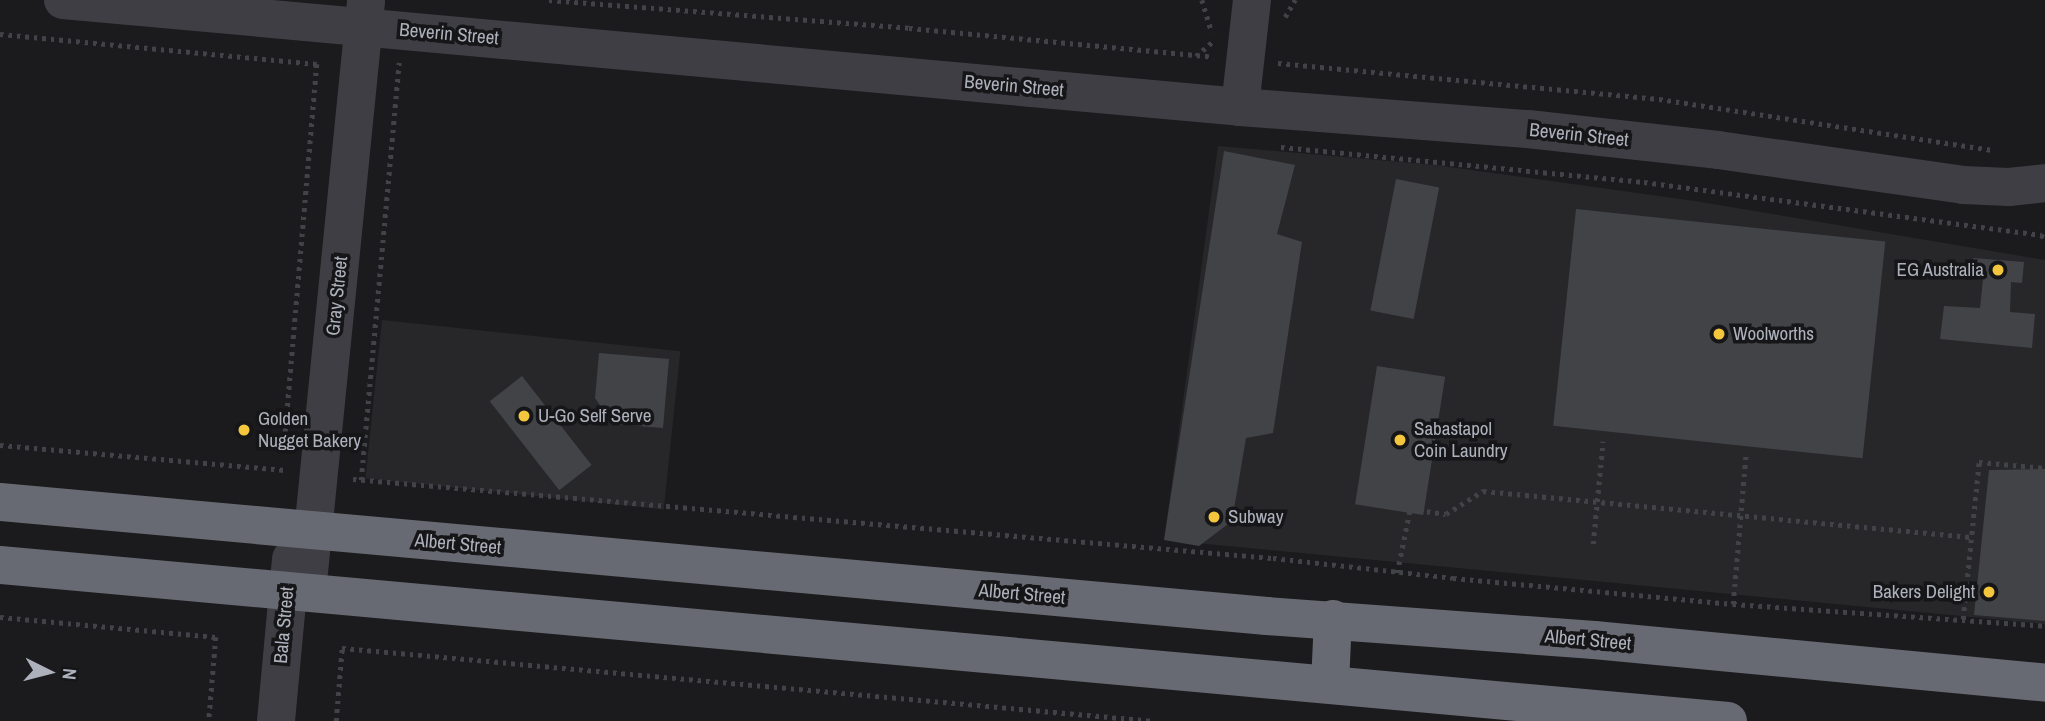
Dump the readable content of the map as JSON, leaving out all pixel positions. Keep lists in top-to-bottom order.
{
  "streets": {
    "highway": ["Albert Street"],
    "street": ["Beverin Street", "Gray Street", "Bala Street"]
  },
  "crossings": [
    ["Beverin Street", "Gray Street"],
    ["Gray Street", "Albert Street"],
    ["Gray Street", "Bala Street"]
  ],
  "places": [
    "EG Australia",
    "Woolworths",
    "U-Go Self Serve",
    "Golden Nugget Bakery",
    "Sabastapol Coin Laundry",
    "Subway",
    "Bakers Delight"
  ],
  "north": "right"
}
